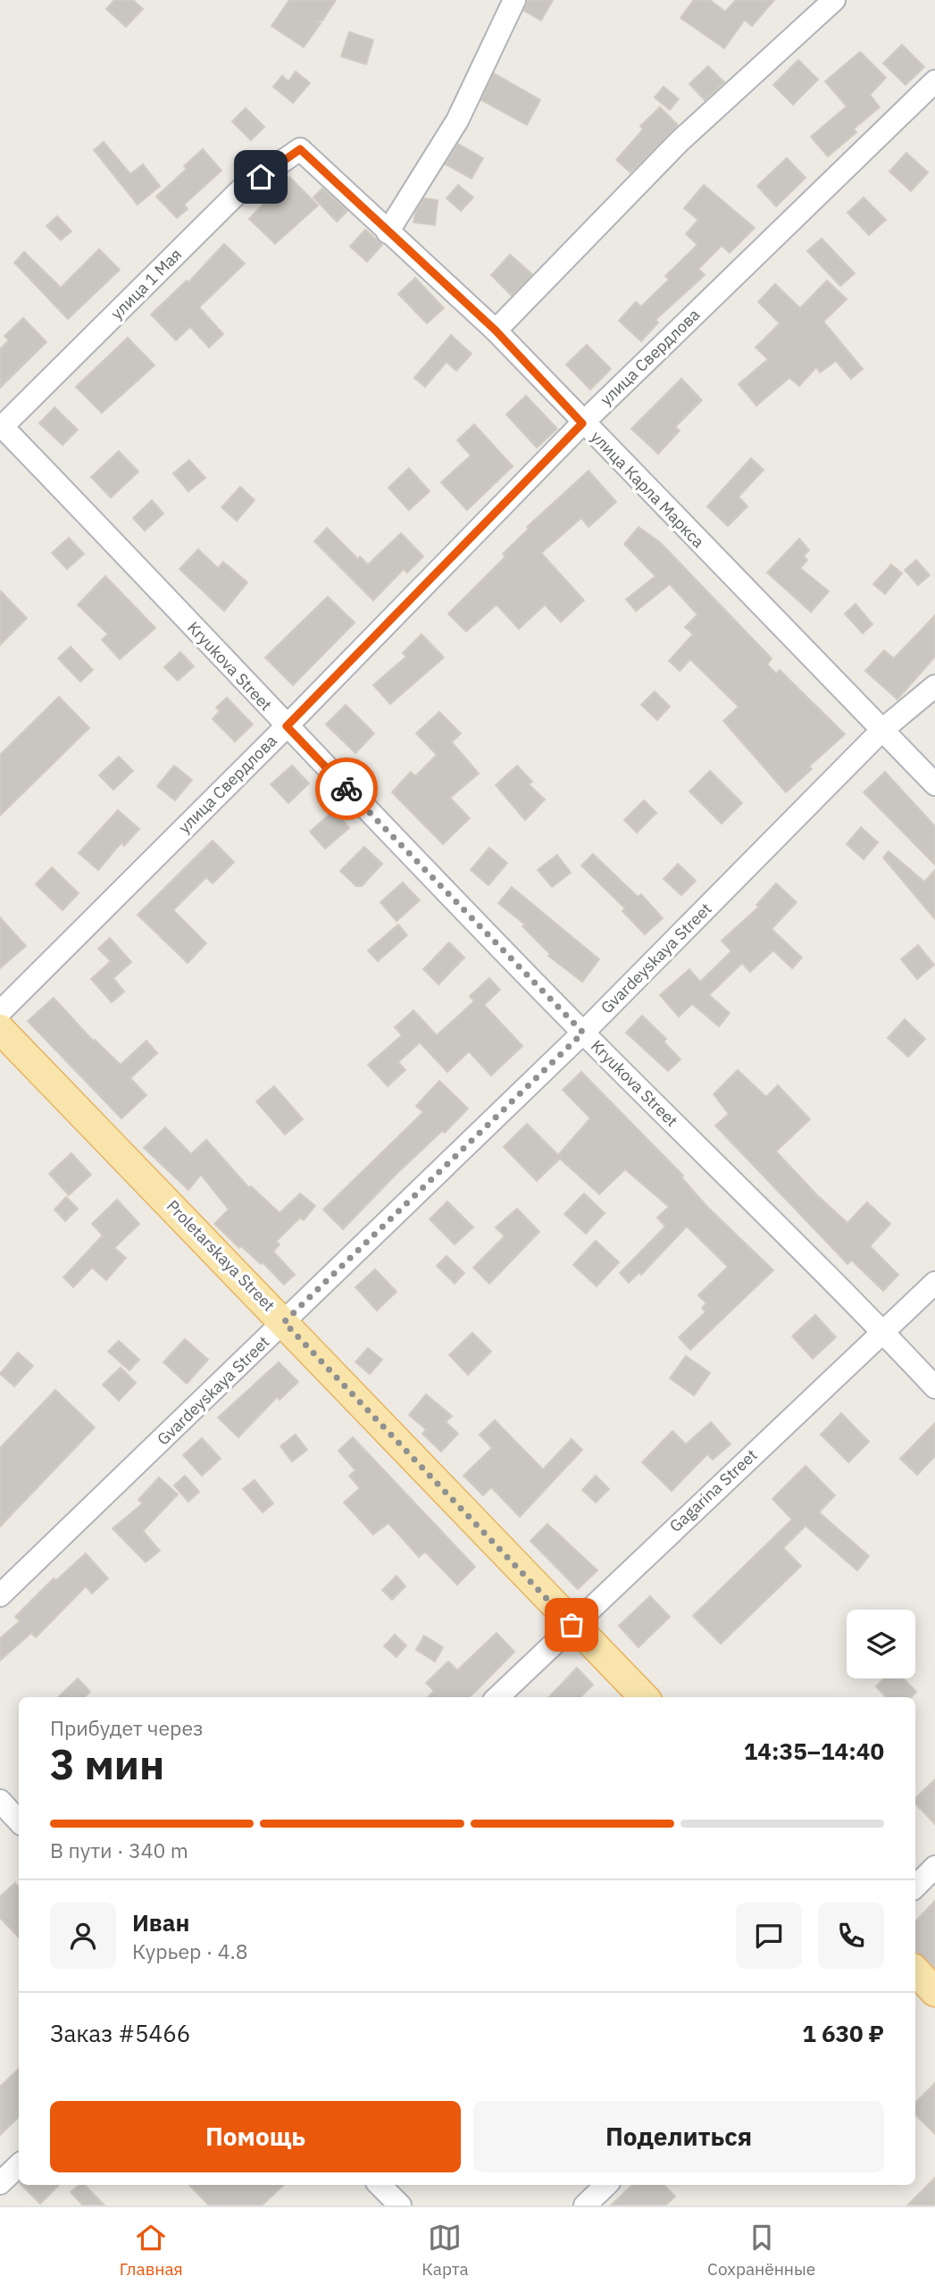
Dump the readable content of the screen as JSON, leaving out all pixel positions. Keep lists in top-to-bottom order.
{
  "streets": {
    "main road": ["Proletarskaya Street"],
    "street": [
      "улица 1 Мая",
      "улица Свердлова",
      "улица Карла Маркса",
      "Kryukova Street",
      "Gvardeyskaya Street",
      "Gagarina Street"
    ]
  },
  "crossings": [
    ["улица 1 Мая", "улица Карла Маркса"],
    ["улица 1 Мая", "Kryukova Street"],
    ["улица Свердлова", "улица Карла Маркса"],
    ["улица Свердлова", "Kryukova Street"],
    ["улица Карла Маркса", "Gvardeyskaya Street"],
    ["Kryukova Street", "Gvardeyskaya Street"],
    ["Kryukova Street", "Gagarina Street"],
    ["Gvardeyskaya Street", "Proletarskaya Street"],
    ["Proletarskaya Street", "Gagarina Street"]
  ],
  "page": {
    "heading": ["3 мин", "Прибудет через", "14:35–14:40"],
    "panel": [
      "Иван",
      "Курьер · 4.8",
      "Заказ #5466",
      "1 630 ₽"
    ],
    "bar": "В пути · 340 m",
    "buttons": ["Помощь", "Поделиться"],
    "tabs": ["Главная", "Карта", "Сохранённые"]
  }
}
